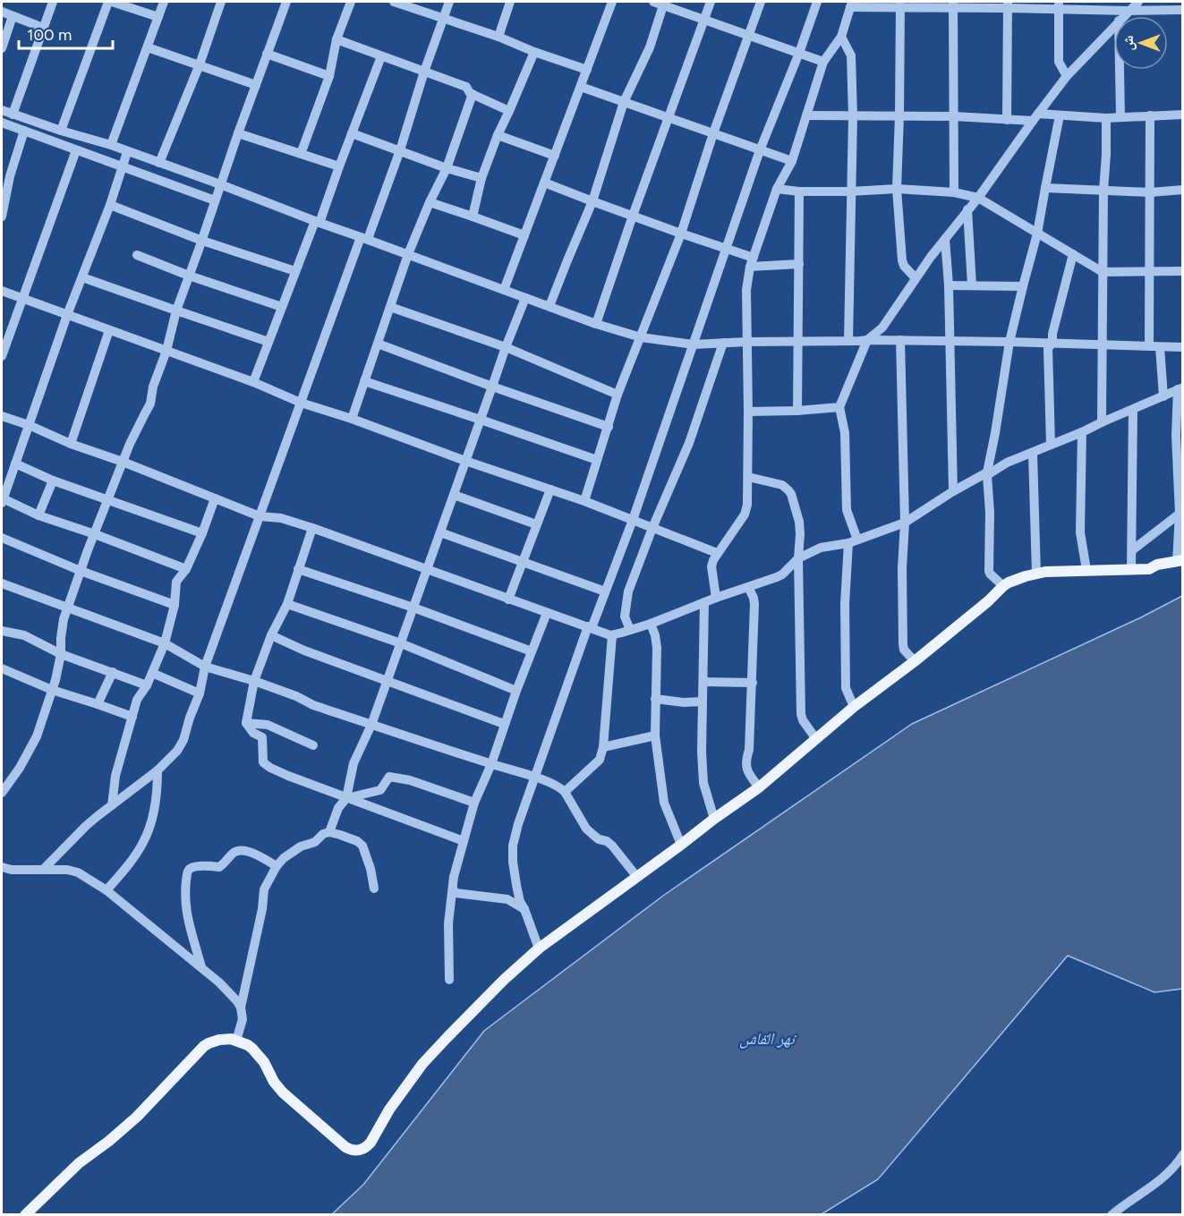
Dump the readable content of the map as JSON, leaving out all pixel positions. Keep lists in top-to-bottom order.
{
  "water": ["نهر القاش"],
  "scale_bar": "100 m",
  "north": "left"
}
